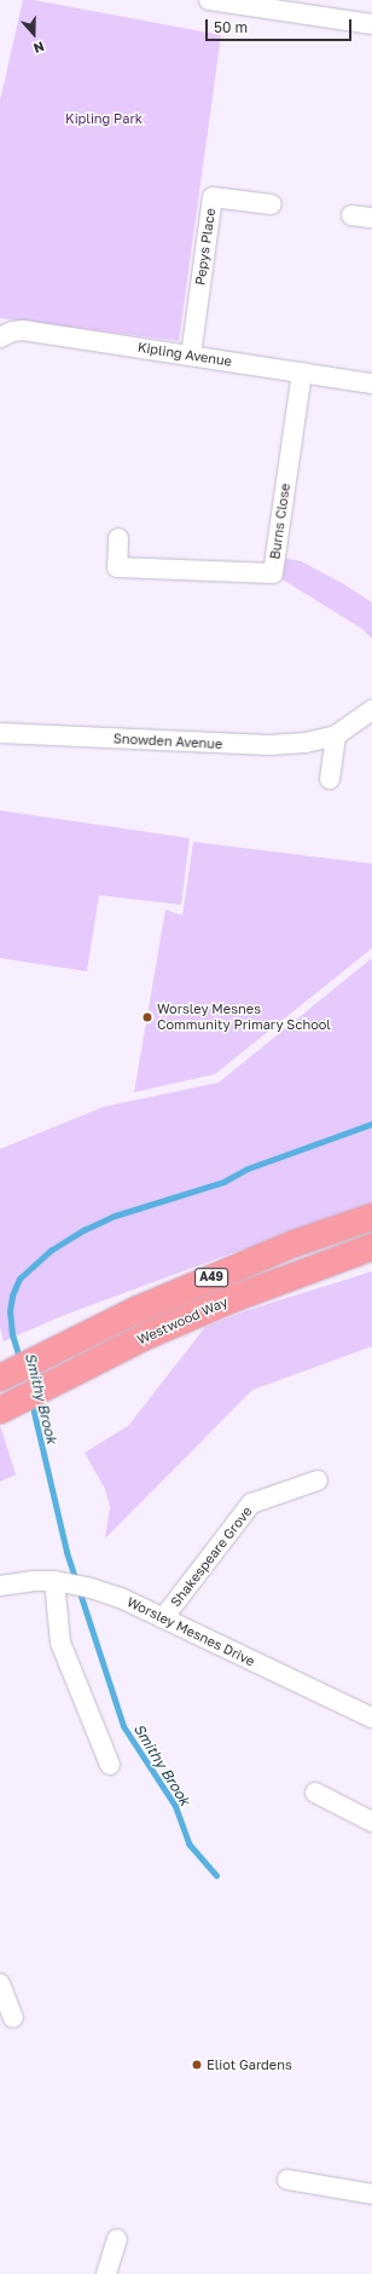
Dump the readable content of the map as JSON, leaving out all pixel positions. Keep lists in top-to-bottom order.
{
  "streets": {
    "highway": ["A49", "Westwood Way"],
    "street": [
      "Pepys Place",
      "Kipling Avenue",
      "Burns Close",
      "Snowden Avenue",
      "Shakespeare Grove",
      "Worsley Mesnes Drive"
    ]
  },
  "crossings": [
    ["Pepys Place", "Kipling Avenue"],
    ["Kipling Avenue", "Burns Close"],
    ["Shakespeare Grove", "Worsley Mesnes Drive"]
  ],
  "water": ["Smithy Brook"],
  "parks": ["Kipling Park"],
  "places": ["Worsley Mesnes Community Primary School", "Eliot Gardens"],
  "scale_bar": "50 m",
  "north": "bottom"
}
